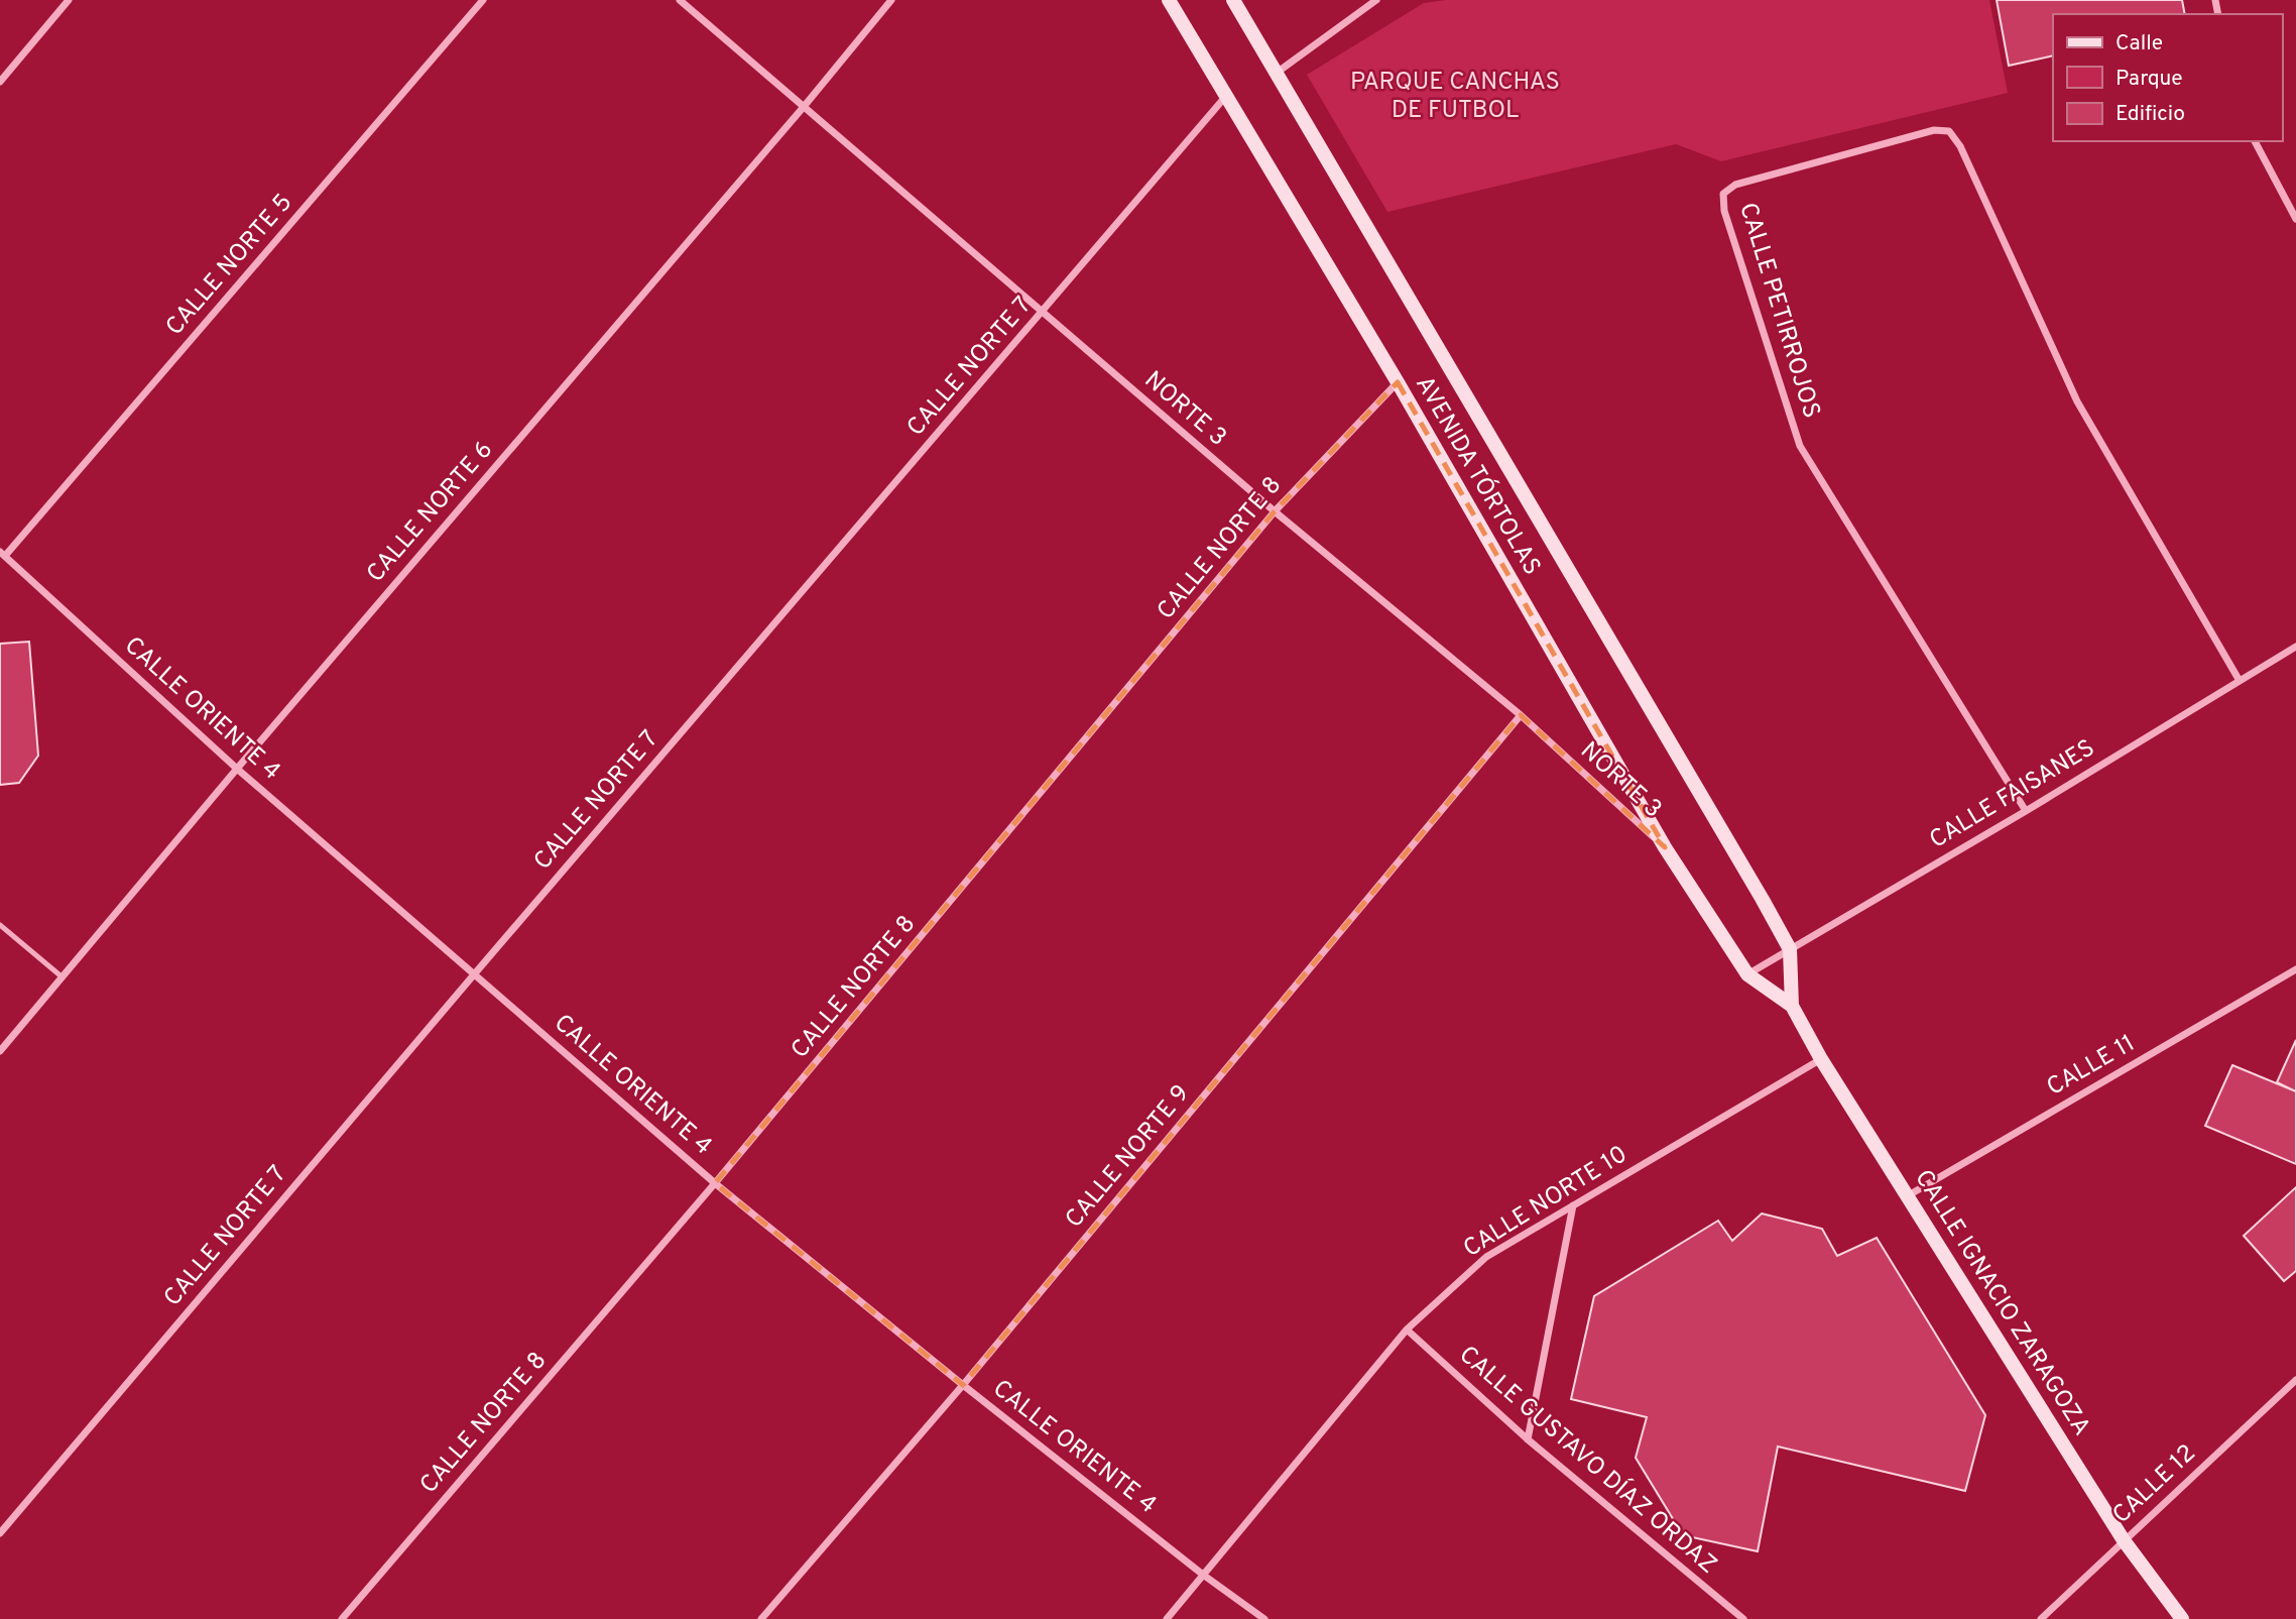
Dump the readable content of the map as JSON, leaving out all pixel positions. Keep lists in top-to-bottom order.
{
  "streets": {
    "street": [
      "CALLE NORTE 5",
      "CALLE PETIRROJOS",
      "CALLE NORTE 7",
      "NORTE 3",
      "AVENIDA TÓRTOLAS",
      "CALLE NORTE 6",
      "CALLE NORTE 8",
      "CALLE ORIENTE 4",
      "CALLE FAISANES",
      "CALLE 11",
      "CALLE NORTE 9",
      "CALLE NORTE 10",
      "CALLE IGNACIO ZARAGOZA",
      "CALLE GUSTAVO DÍAZ ORDAZ",
      "CALLE 12"
    ]
  },
  "crossings": [
    ["CALLE NORTE 5", "CALLE ORIENTE 4"],
    ["CALLE PETIRROJOS", "CALLE FAISANES"],
    ["CALLE NORTE 7", "NORTE 3"],
    ["CALLE NORTE 7", "AVENIDA TÓRTOLAS"],
    ["CALLE NORTE 7", "CALLE ORIENTE 4"],
    ["NORTE 3", "AVENIDA TÓRTOLAS"],
    ["NORTE 3", "CALLE NORTE 6"],
    ["NORTE 3", "CALLE NORTE 8"],
    ["NORTE 3", "CALLE NORTE 9"],
    ["AVENIDA TÓRTOLAS", "CALLE NORTE 8"],
    ["AVENIDA TÓRTOLAS", "CALLE FAISANES"],
    ["AVENIDA TÓRTOLAS", "CALLE IGNACIO ZARAGOZA"],
    ["CALLE NORTE 6", "CALLE ORIENTE 4"],
    ["CALLE NORTE 8", "CALLE ORIENTE 4"],
    ["CALLE ORIENTE 4", "CALLE NORTE 9"],
    ["CALLE ORIENTE 4", "CALLE NORTE 10"],
    ["CALLE FAISANES", "CALLE IGNACIO ZARAGOZA"],
    ["CALLE 11", "CALLE IGNACIO ZARAGOZA"],
    ["CALLE NORTE 10", "CALLE IGNACIO ZARAGOZA"],
    ["CALLE NORTE 10", "CALLE GUSTAVO DÍAZ ORDAZ"],
    ["CALLE IGNACIO ZARAGOZA", "CALLE 12"]
  ],
  "parks": ["PARQUE CANCHAS DE FUTBOL"],
  "legend": ["Calle", "Parque", "Edificio"]
}
